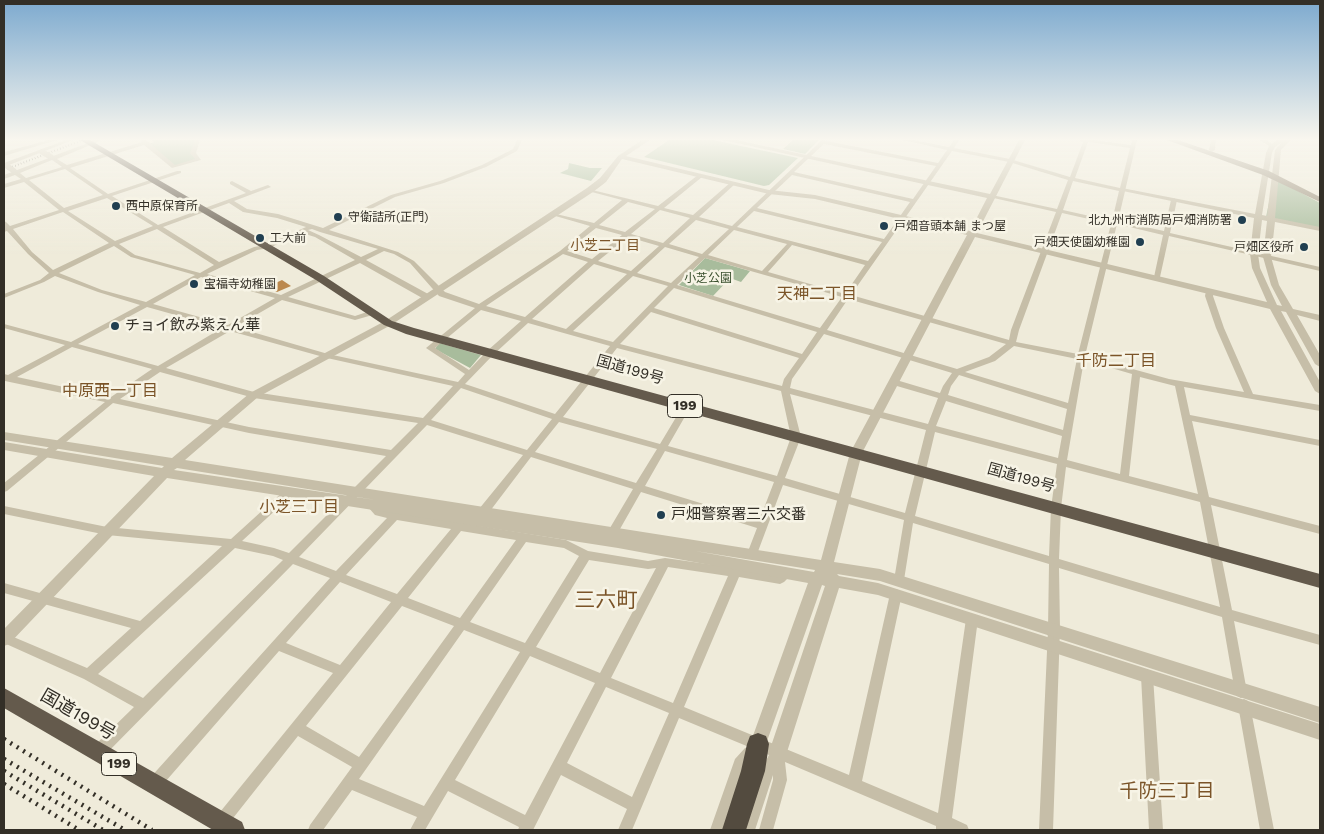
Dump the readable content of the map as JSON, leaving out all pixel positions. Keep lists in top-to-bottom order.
{
  "streets": {
    "highway": ["国道199号", "199"]
  },
  "districts": [
    "小芝二丁目",
    "天神二丁目",
    "千防二丁目",
    "中原西一丁目",
    "小芝三丁目",
    "三六町",
    "千防三丁目"
  ],
  "parks": ["小芝公園"],
  "places": [
    "西中原保育所",
    "守衛詰所(正門)",
    "北九州市消防局戸畑消防署",
    "戸畑音頭本舗 まつ屋",
    "工大前",
    "戸畑天使園幼稚園",
    "戸畑区役所",
    "宝福寺幼稚園",
    "チョイ飲み紫えん華",
    "戸畑警察署三六交番"
  ]
}
